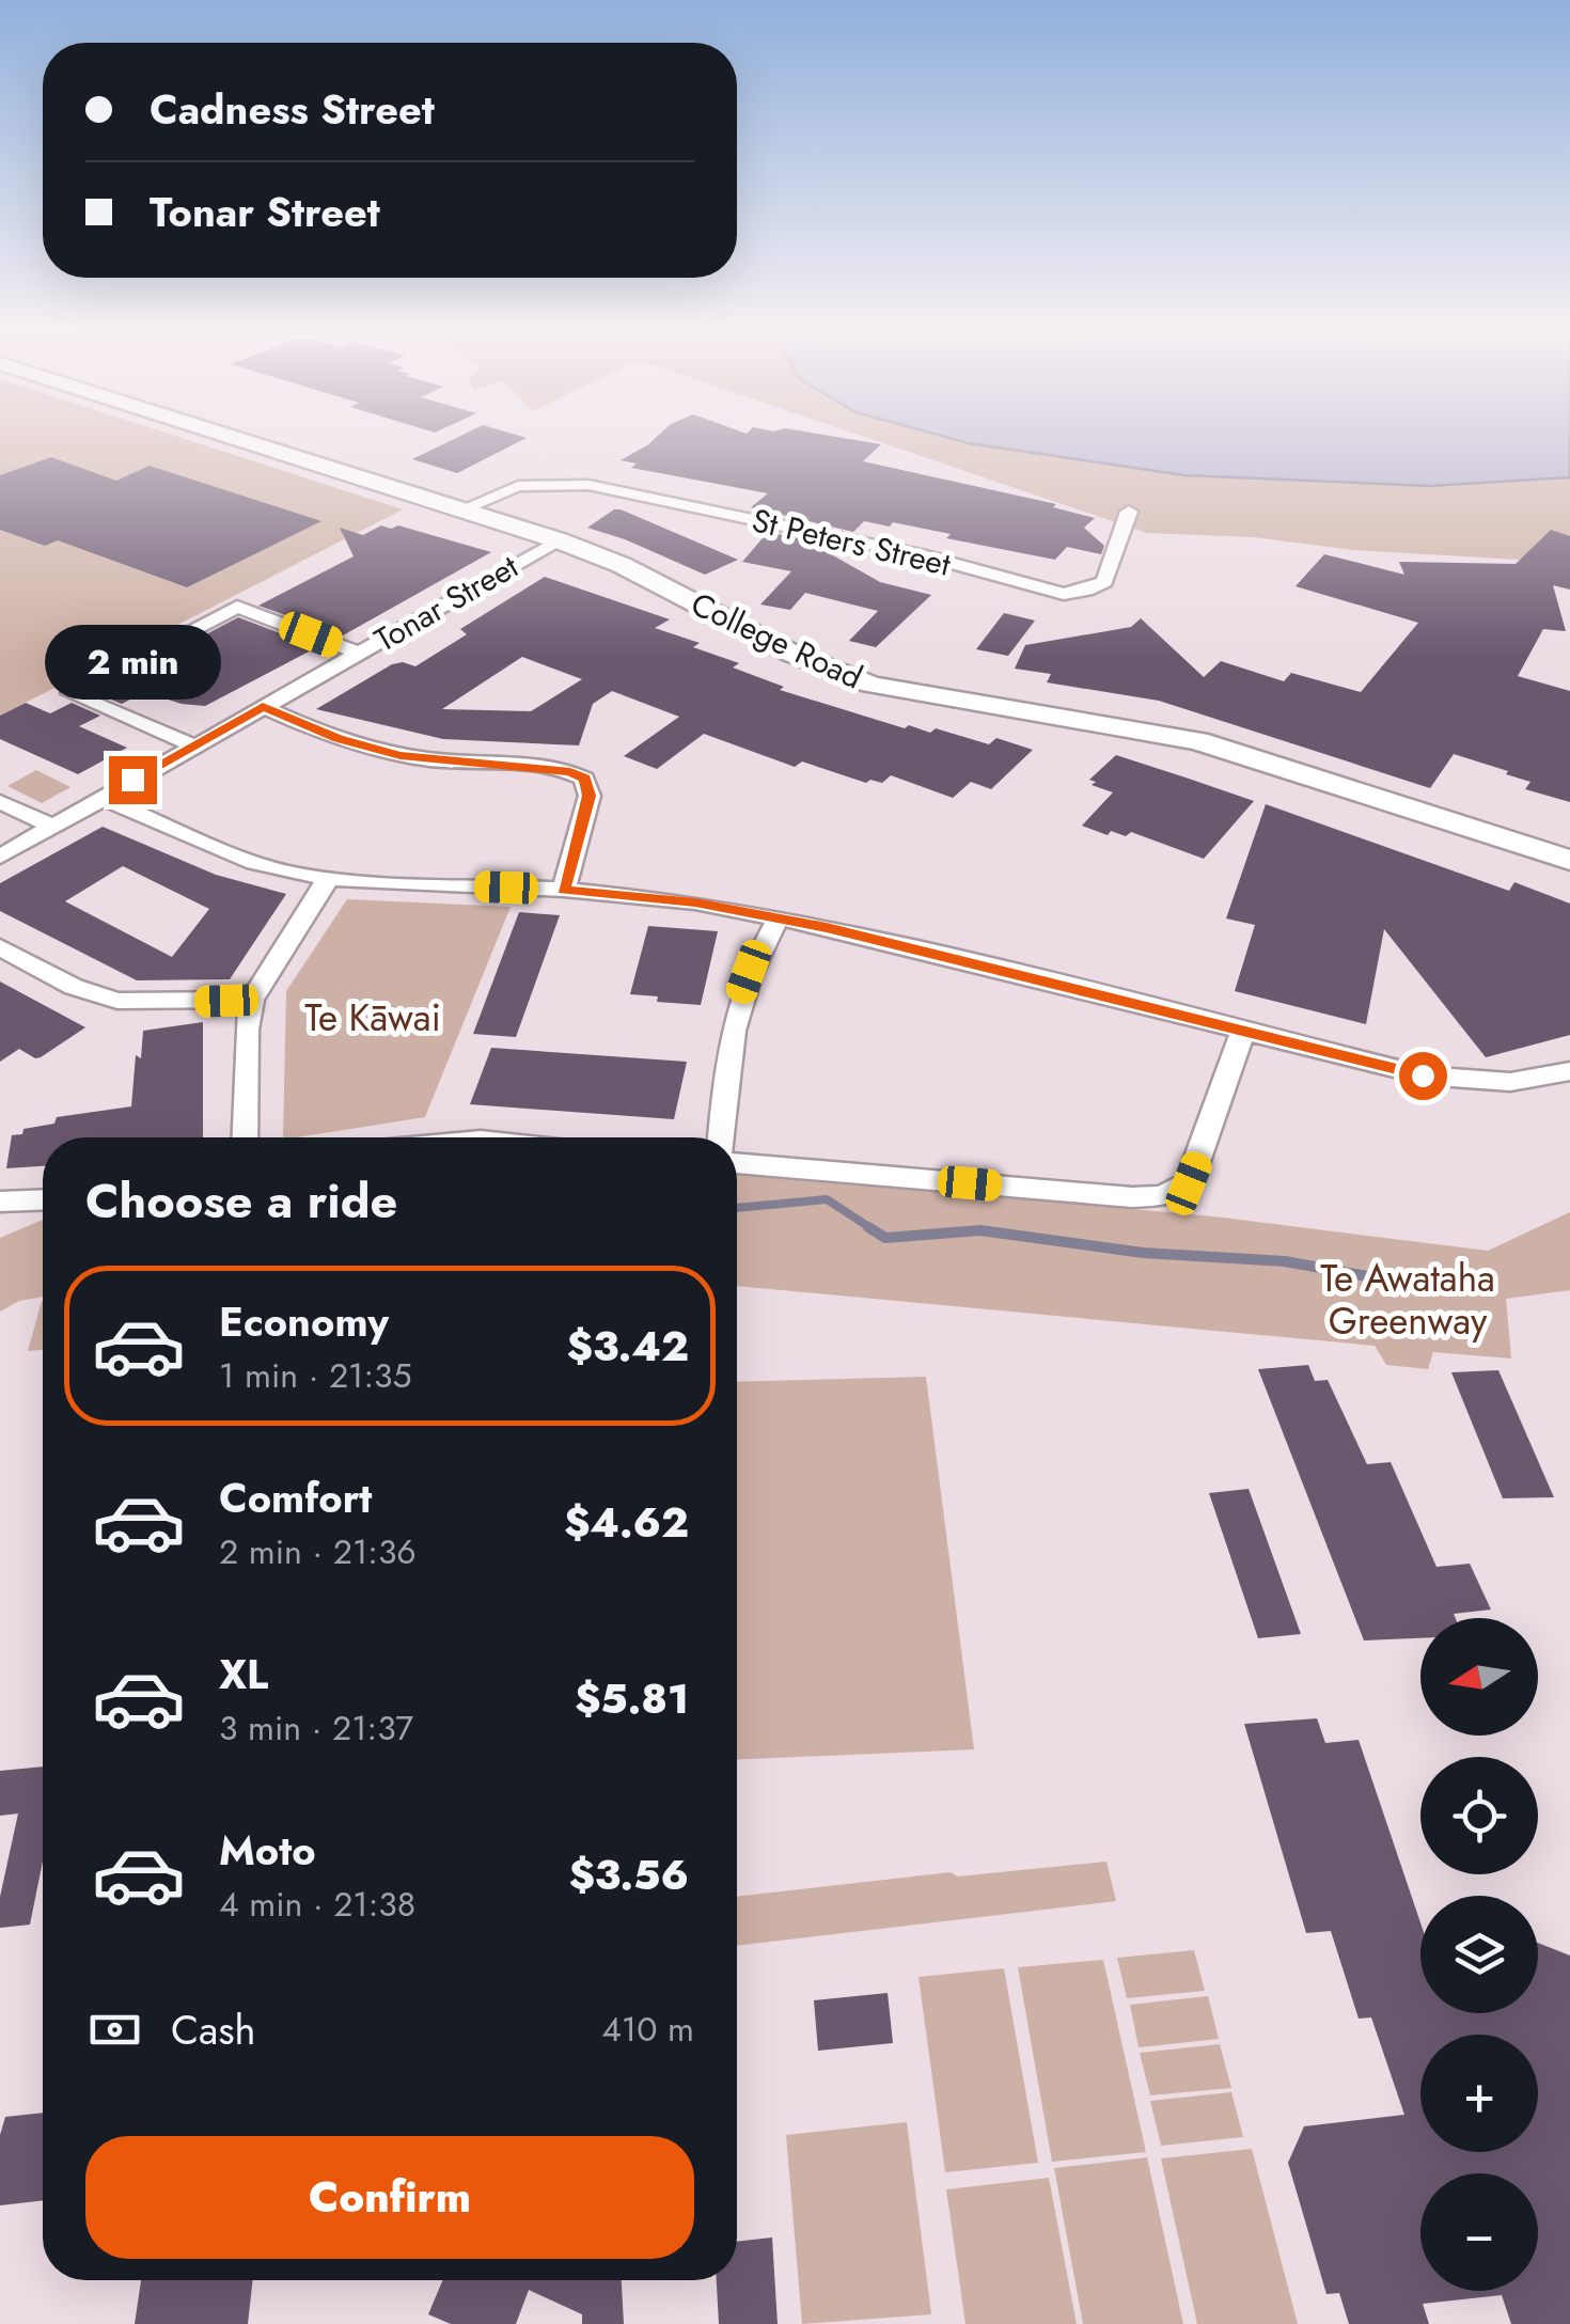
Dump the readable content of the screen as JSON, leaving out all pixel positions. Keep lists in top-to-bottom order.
{
  "streets": {
    "main road": ["College Road"],
    "street": ["St Peters Street", "Tonar Street"]
  },
  "crossings": [
    ["St Peters Street", "College Road"],
    ["Tonar Street", "College Road"]
  ],
  "parks": ["Te Kāwai", "Te Awataha Greenway"],
  "north": "left",
  "page": {
    "banner": ["Cadness Street", "Tonar Street"],
    "bubble": "2 min",
    "heading": "Choose a ride",
    "list": [
      {
        "name": "Economy",
        "note": "1 min · 21:35",
        "value": "$3.42"
      },
      {
        "name": "Comfort",
        "note": "2 min · 21:36",
        "value": "$4.62"
      },
      {
        "name": "XL",
        "note": "3 min · 21:37",
        "value": "$5.81"
      },
      {
        "name": "Moto",
        "note": "4 min · 21:38",
        "value": "$3.56"
      }
    ],
    "map_buttons": ["+", "−"],
    "pay": ["Cash", "410 m"],
    "buttons": "Confirm"
  }
}
